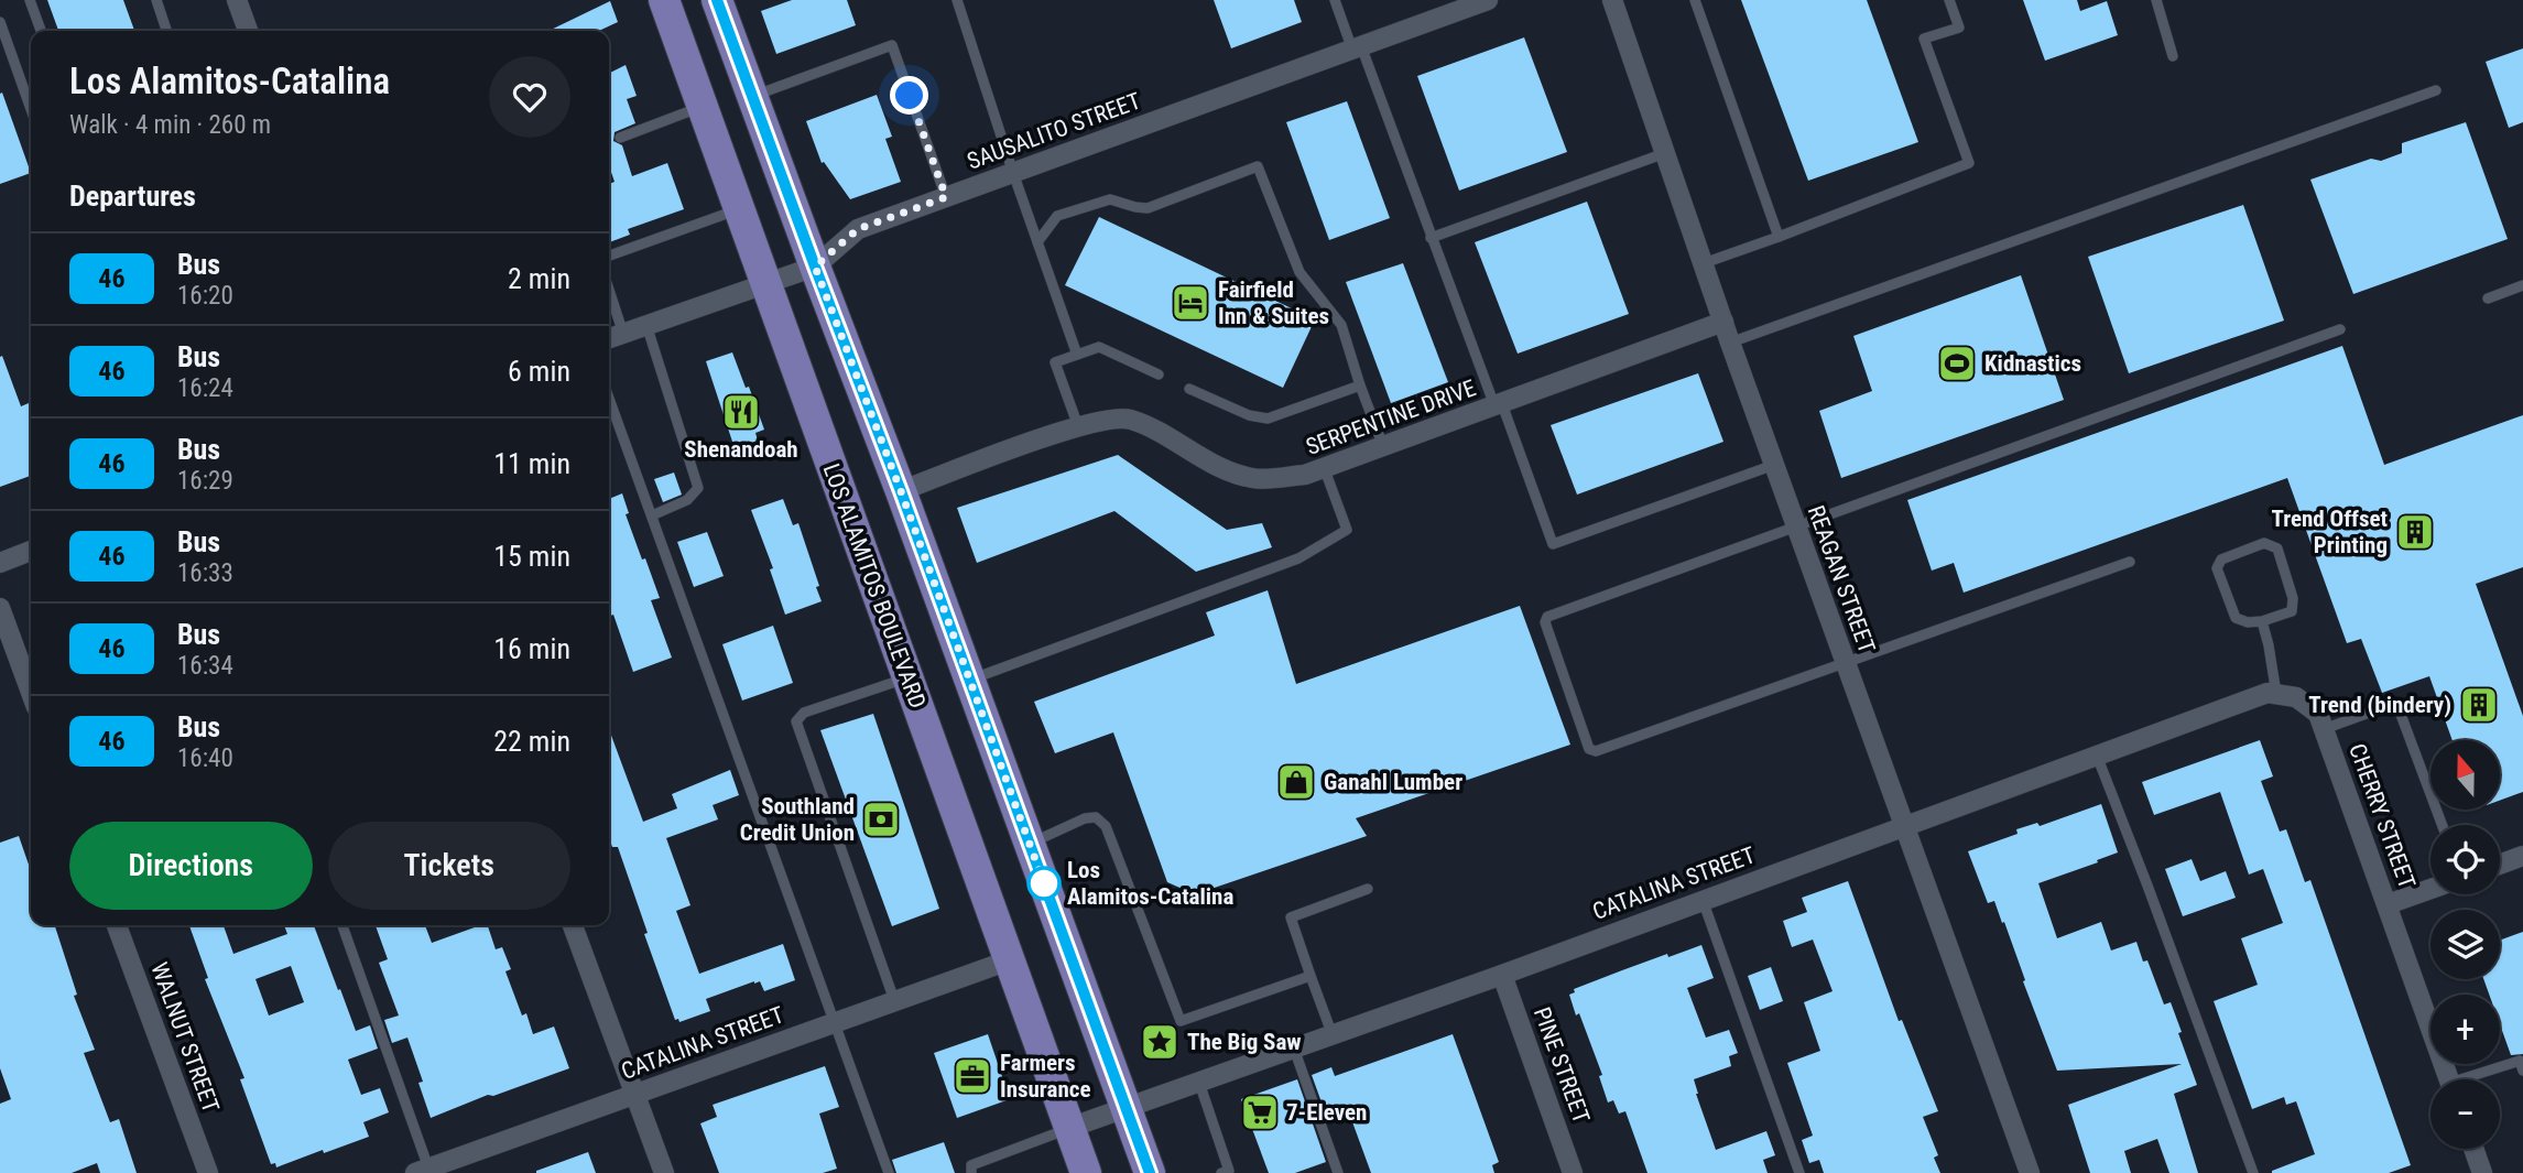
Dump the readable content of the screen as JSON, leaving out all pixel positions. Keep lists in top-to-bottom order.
{
  "streets": {
    "main road": ["LOS ALAMITOS BOULEVARD"],
    "street": [
      "SAUSALITO STREET",
      "SERPENTINE DRIVE",
      "REAGAN STREET",
      "CHERRY STREET",
      "CATALINA STREET",
      "WALNUT STREET",
      "PINE STREET"
    ]
  },
  "crossings": [
    ["SAUSALITO STREET", "LOS ALAMITOS BOULEVARD"],
    ["SERPENTINE DRIVE", "REAGAN STREET"],
    ["REAGAN STREET", "CATALINA STREET"],
    ["LOS ALAMITOS BOULEVARD", "CATALINA STREET"],
    ["CHERRY STREET", "CATALINA STREET"],
    ["CATALINA STREET", "PINE STREET"]
  ],
  "places": {
    "hotel": ["Fairfield Inn & Suites"],
    "sports": ["Kidnastics"],
    "restaurant": ["Shenandoah"],
    "building": ["Trend Offset Printing", "Trend (bindery)"],
    "shop": ["Ganahl Lumber"],
    "bank": ["Southland Credit Union"],
    "other": ["Los Alamitos-Catalina"],
    "place": ["The Big Saw"],
    "office": ["Farmers Insurance"],
    "supermarket": ["7-Eleven"]
  },
  "lines": ["bus line 46"],
  "north": "top",
  "page": {
    "heading": [
      ["Los Alamitos-Catalina", "Walk · 4 min · 260 m"],
      "Departures"
    ],
    "list": [
      {
        "mark": "46",
        "name": "Bus",
        "note": "16:20",
        "value": "2 min"
      },
      {
        "mark": "46",
        "name": "Bus",
        "note": "16:24",
        "value": "6 min"
      },
      {
        "mark": "46",
        "name": "Bus",
        "note": "16:29",
        "value": "11 min"
      },
      {
        "mark": "46",
        "name": "Bus",
        "note": "16:33",
        "value": "15 min"
      },
      {
        "mark": "46",
        "name": "Bus",
        "note": "16:34",
        "value": "16 min"
      },
      {
        "mark": "46",
        "name": "Bus",
        "note": "16:40",
        "value": "22 min"
      }
    ],
    "map_buttons": ["+", "−"],
    "buttons": ["Directions", "Tickets"]
  }
}
